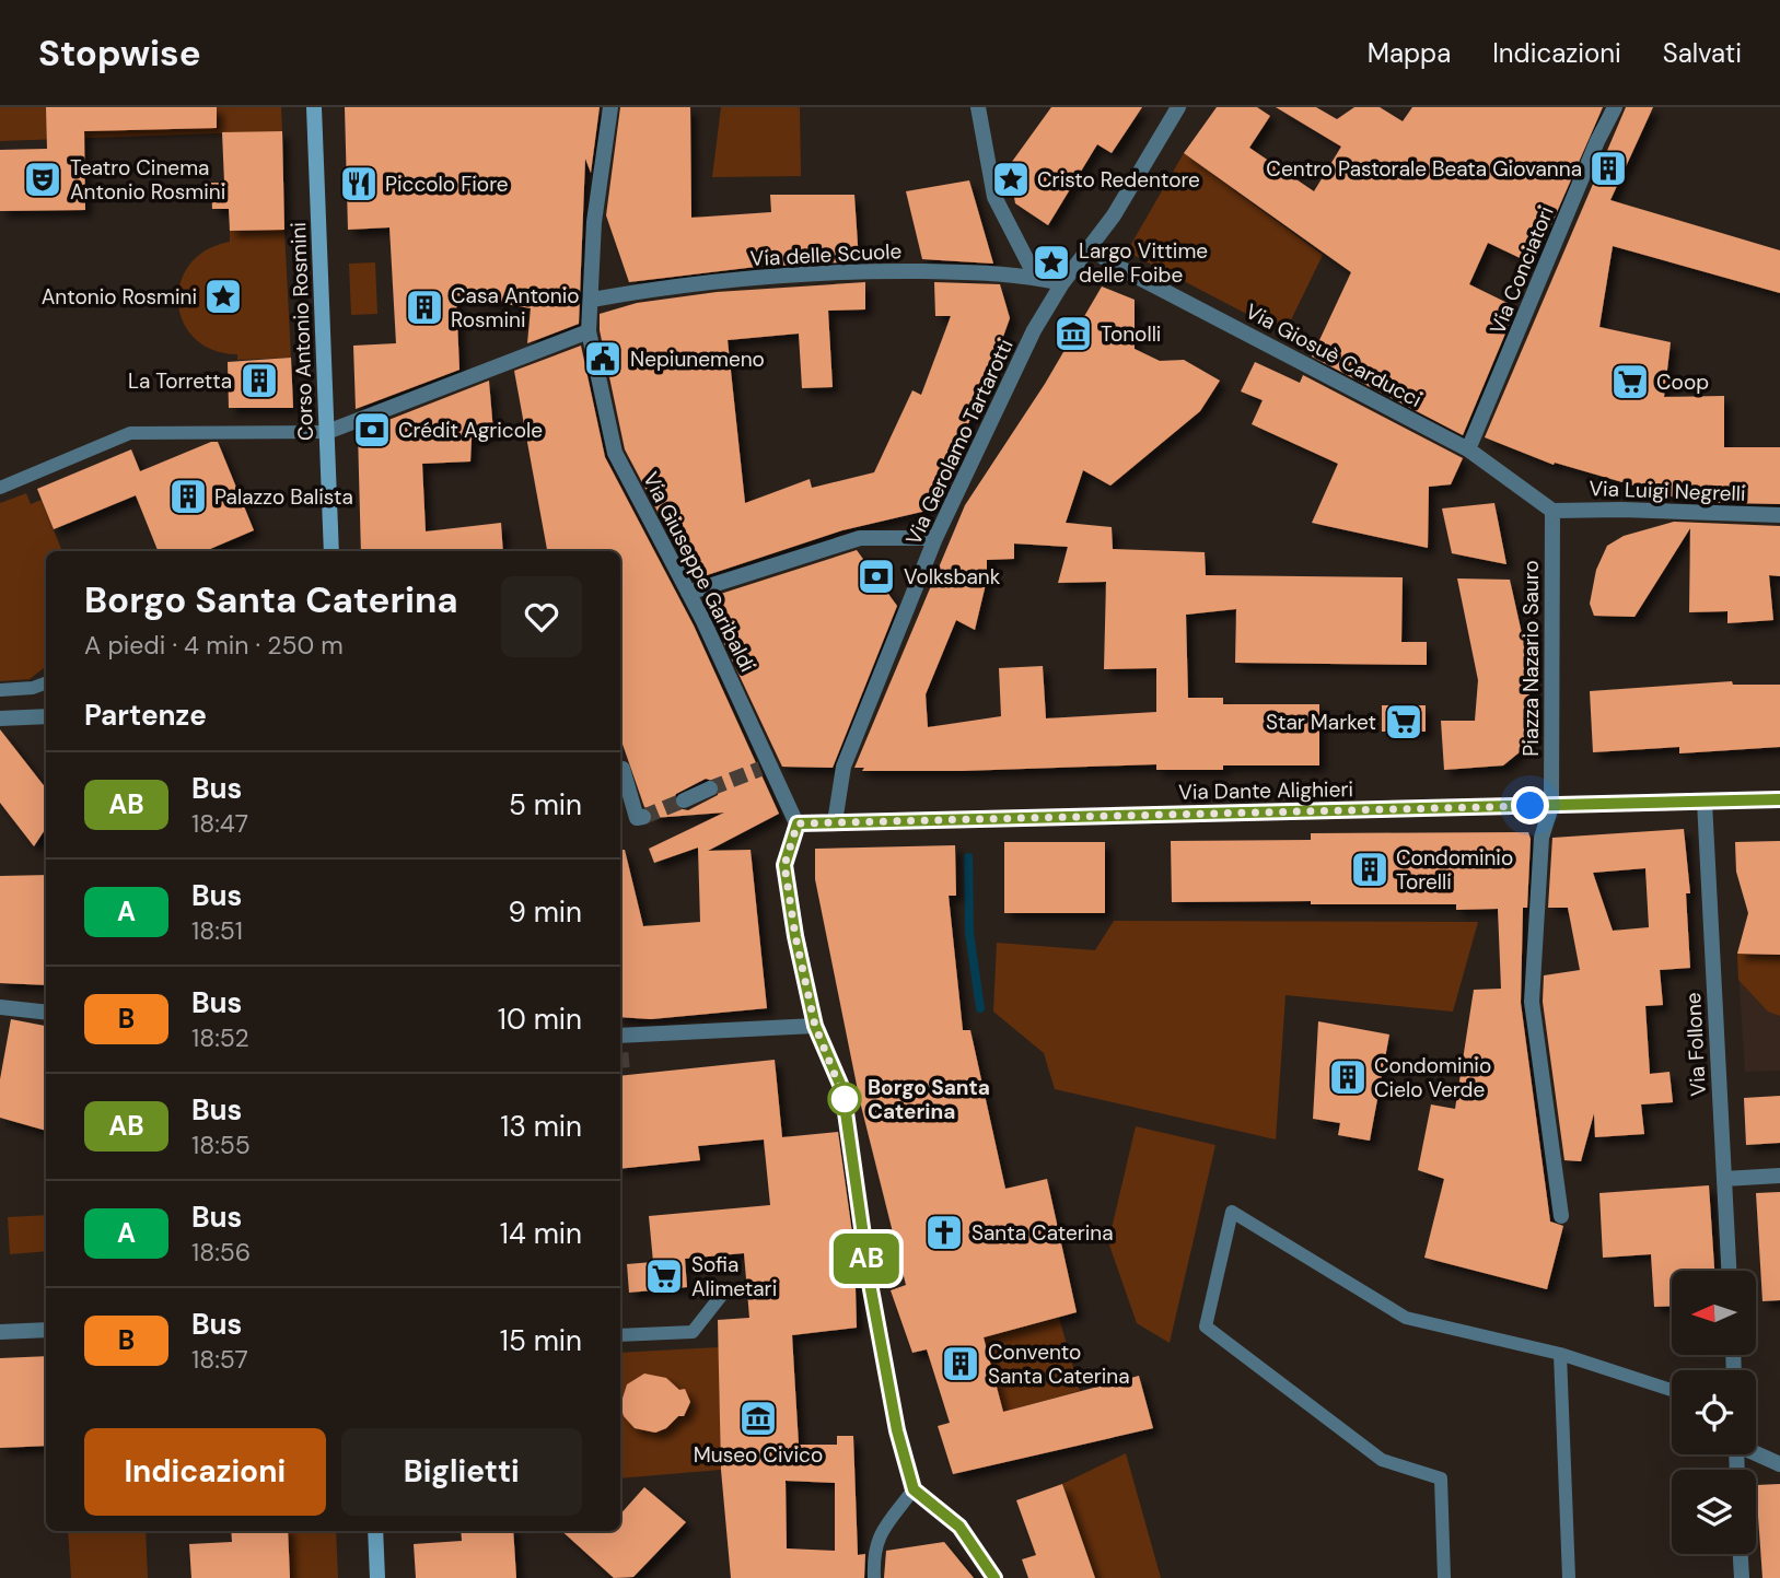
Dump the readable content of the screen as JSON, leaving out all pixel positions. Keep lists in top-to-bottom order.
{
  "streets": {
    "main road": ["Corso Antonio Rosmini"],
    "street": [
      "Via delle Scuole",
      "Via Conciatori",
      "Via Giosuè Carducci",
      "Via Gerolamo Tartarotti",
      "Via Luigi Negrelli",
      "Via Giuseppe Garibaldi",
      "Piazza Nazario Sauro",
      "Via Dante Alighieri",
      "Via Follone"
    ]
  },
  "crossings": [
    ["Via delle Scuole", "Via Gerolamo Tartarotti"],
    ["Via delle Scuole", "Via Giuseppe Garibaldi"],
    ["Via Conciatori", "Via Giosuè Carducci"],
    ["Via Giosuè Carducci", "Via Gerolamo Tartarotti"],
    ["Via Giosuè Carducci", "Via Luigi Negrelli"],
    ["Via Giosuè Carducci", "Piazza Nazario Sauro"],
    ["Via Gerolamo Tartarotti", "Via Dante Alighieri"],
    ["Via Luigi Negrelli", "Piazza Nazario Sauro"],
    ["Via Giuseppe Garibaldi", "Via Dante Alighieri"],
    ["Piazza Nazario Sauro", "Via Dante Alighieri"],
    ["Via Dante Alighieri", "Via Follone"]
  ],
  "places": {
    "building": [
      "Centro Pastorale Beata Giovanna",
      "Casa Antonio Rosmini",
      "La Torretta",
      "Palazzo Balista",
      "Condominio Torelli",
      "Condominio Cielo Verde",
      "Convento Santa Caterina"
    ],
    "theatre": ["Teatro Cinema Antonio Rosmini"],
    "place": ["Cristo Redentore", "Largo Vittime delle Foibe", "Antonio Rosmini"],
    "restaurant": ["Piccolo Fiore"],
    "museum": ["Tonolli", "Museo Civico"],
    "public building": ["Nepiunemeno"],
    "supermarket": ["Coop", "Star Market", "Sofia Alimetari"],
    "bank": ["Crédit Agricole", "Volksbank"],
    "other": ["Borgo Santa Caterina"],
    "church": ["Santa Caterina"]
  },
  "lines": ["bus line AB"],
  "north": "left",
  "page": {
    "header": "Stopwise",
    "nav": ["Mappa", "Indicazioni", "Salvati"],
    "on_map": "AB",
    "heading": [
      ["Borgo Santa Caterina", "A piedi · 4 min · 250 m"],
      "Partenze"
    ],
    "list": [
      {
        "mark": "AB",
        "name": "Bus",
        "note": "18:47",
        "value": "5 min"
      },
      {
        "mark": "A",
        "name": "Bus",
        "note": "18:51",
        "value": "9 min"
      },
      {
        "mark": "B",
        "name": "Bus",
        "note": "18:52",
        "value": "10 min"
      },
      {
        "mark": "AB",
        "name": "Bus",
        "note": "18:55",
        "value": "13 min"
      },
      {
        "mark": "A",
        "name": "Bus",
        "note": "18:56",
        "value": "14 min"
      },
      {
        "mark": "B",
        "name": "Bus",
        "note": "18:57",
        "value": "15 min"
      }
    ],
    "buttons": ["Indicazioni", "Biglietti"]
  }
}
